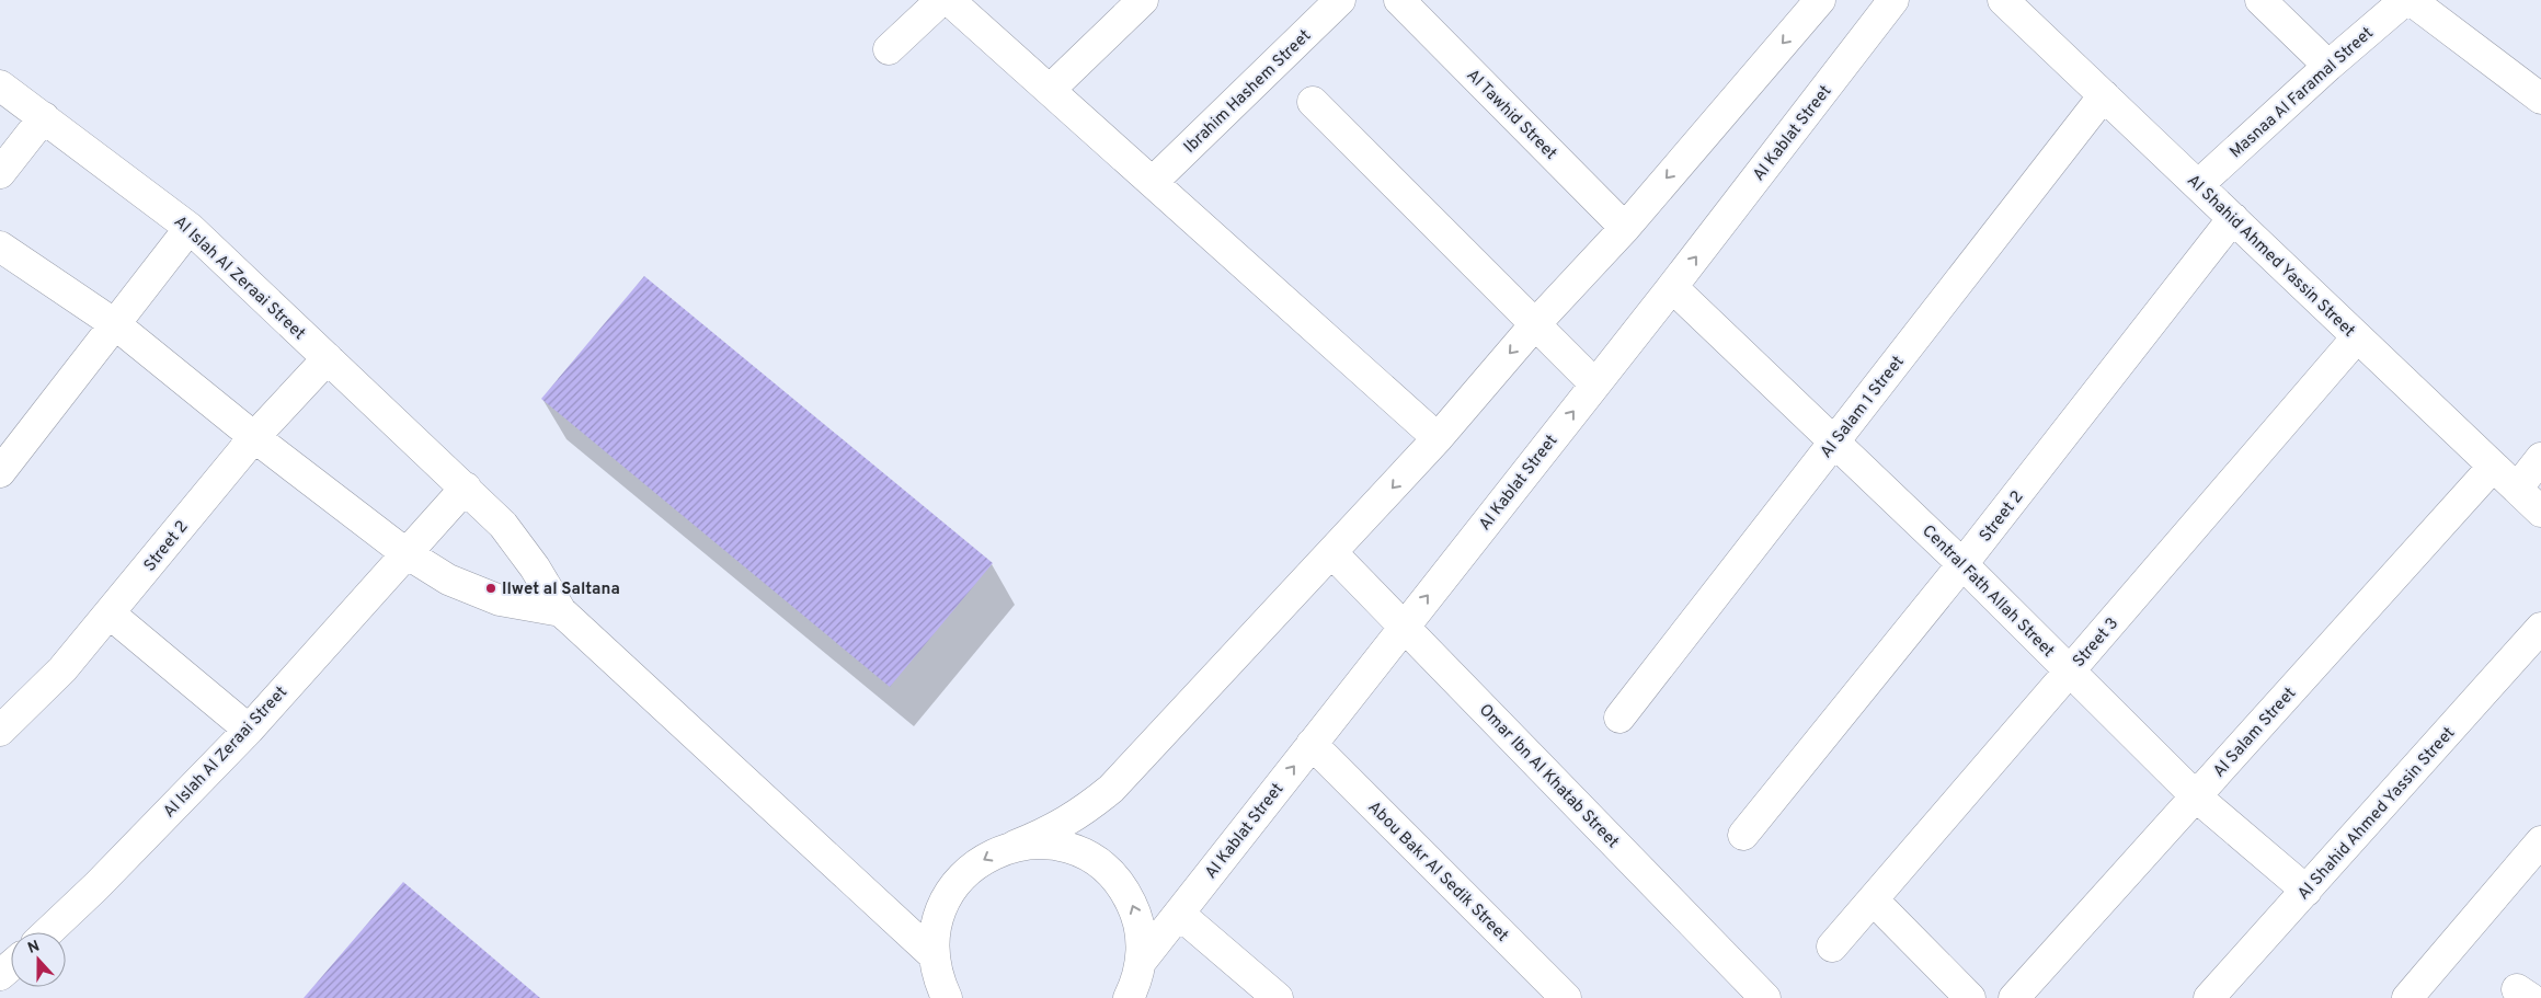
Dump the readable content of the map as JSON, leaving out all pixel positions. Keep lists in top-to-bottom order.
{
  "streets": {
    "street": [
      "Ibrahim Hashem Street",
      "Masnaa Al Faramal Street",
      "Al Tawhid Street",
      "Al Kablat Street",
      "Al Shahid Ahmed Yassin Street",
      "Al Islah Al Zeraai Street",
      "Al Salam 1 Street",
      "Street 2",
      "Central Fath Allah Street",
      "Street 3",
      "Al Salam Street",
      "Omar Ibn Al Khatab Street",
      "Abou Bakr Al Sedik Street"
    ]
  },
  "crossings": [
    ["Masnaa Al Faramal Street", "Al Shahid Ahmed Yassin Street"],
    ["Al Kablat Street", "Central Fath Allah Street"],
    ["Al Kablat Street", "Omar Ibn Al Khatab Street"],
    ["Al Kablat Street", "Abou Bakr Al Sedik Street"],
    ["Al Shahid Ahmed Yassin Street", "Al Salam 1 Street"],
    ["Al Shahid Ahmed Yassin Street", "Street 2"],
    ["Al Shahid Ahmed Yassin Street", "Central Fath Allah Street"],
    ["Al Shahid Ahmed Yassin Street", "Street 3"],
    ["Al Shahid Ahmed Yassin Street", "Al Salam Street"],
    ["Al Islah Al Zeraai Street", "Street 2"],
    ["Al Salam 1 Street", "Central Fath Allah Street"],
    ["Street 2", "Central Fath Allah Street"],
    ["Central Fath Allah Street", "Street 3"],
    ["Central Fath Allah Street", "Al Salam Street"]
  ],
  "places": ["Ilwet al Saltana"],
  "north": "top"
}
